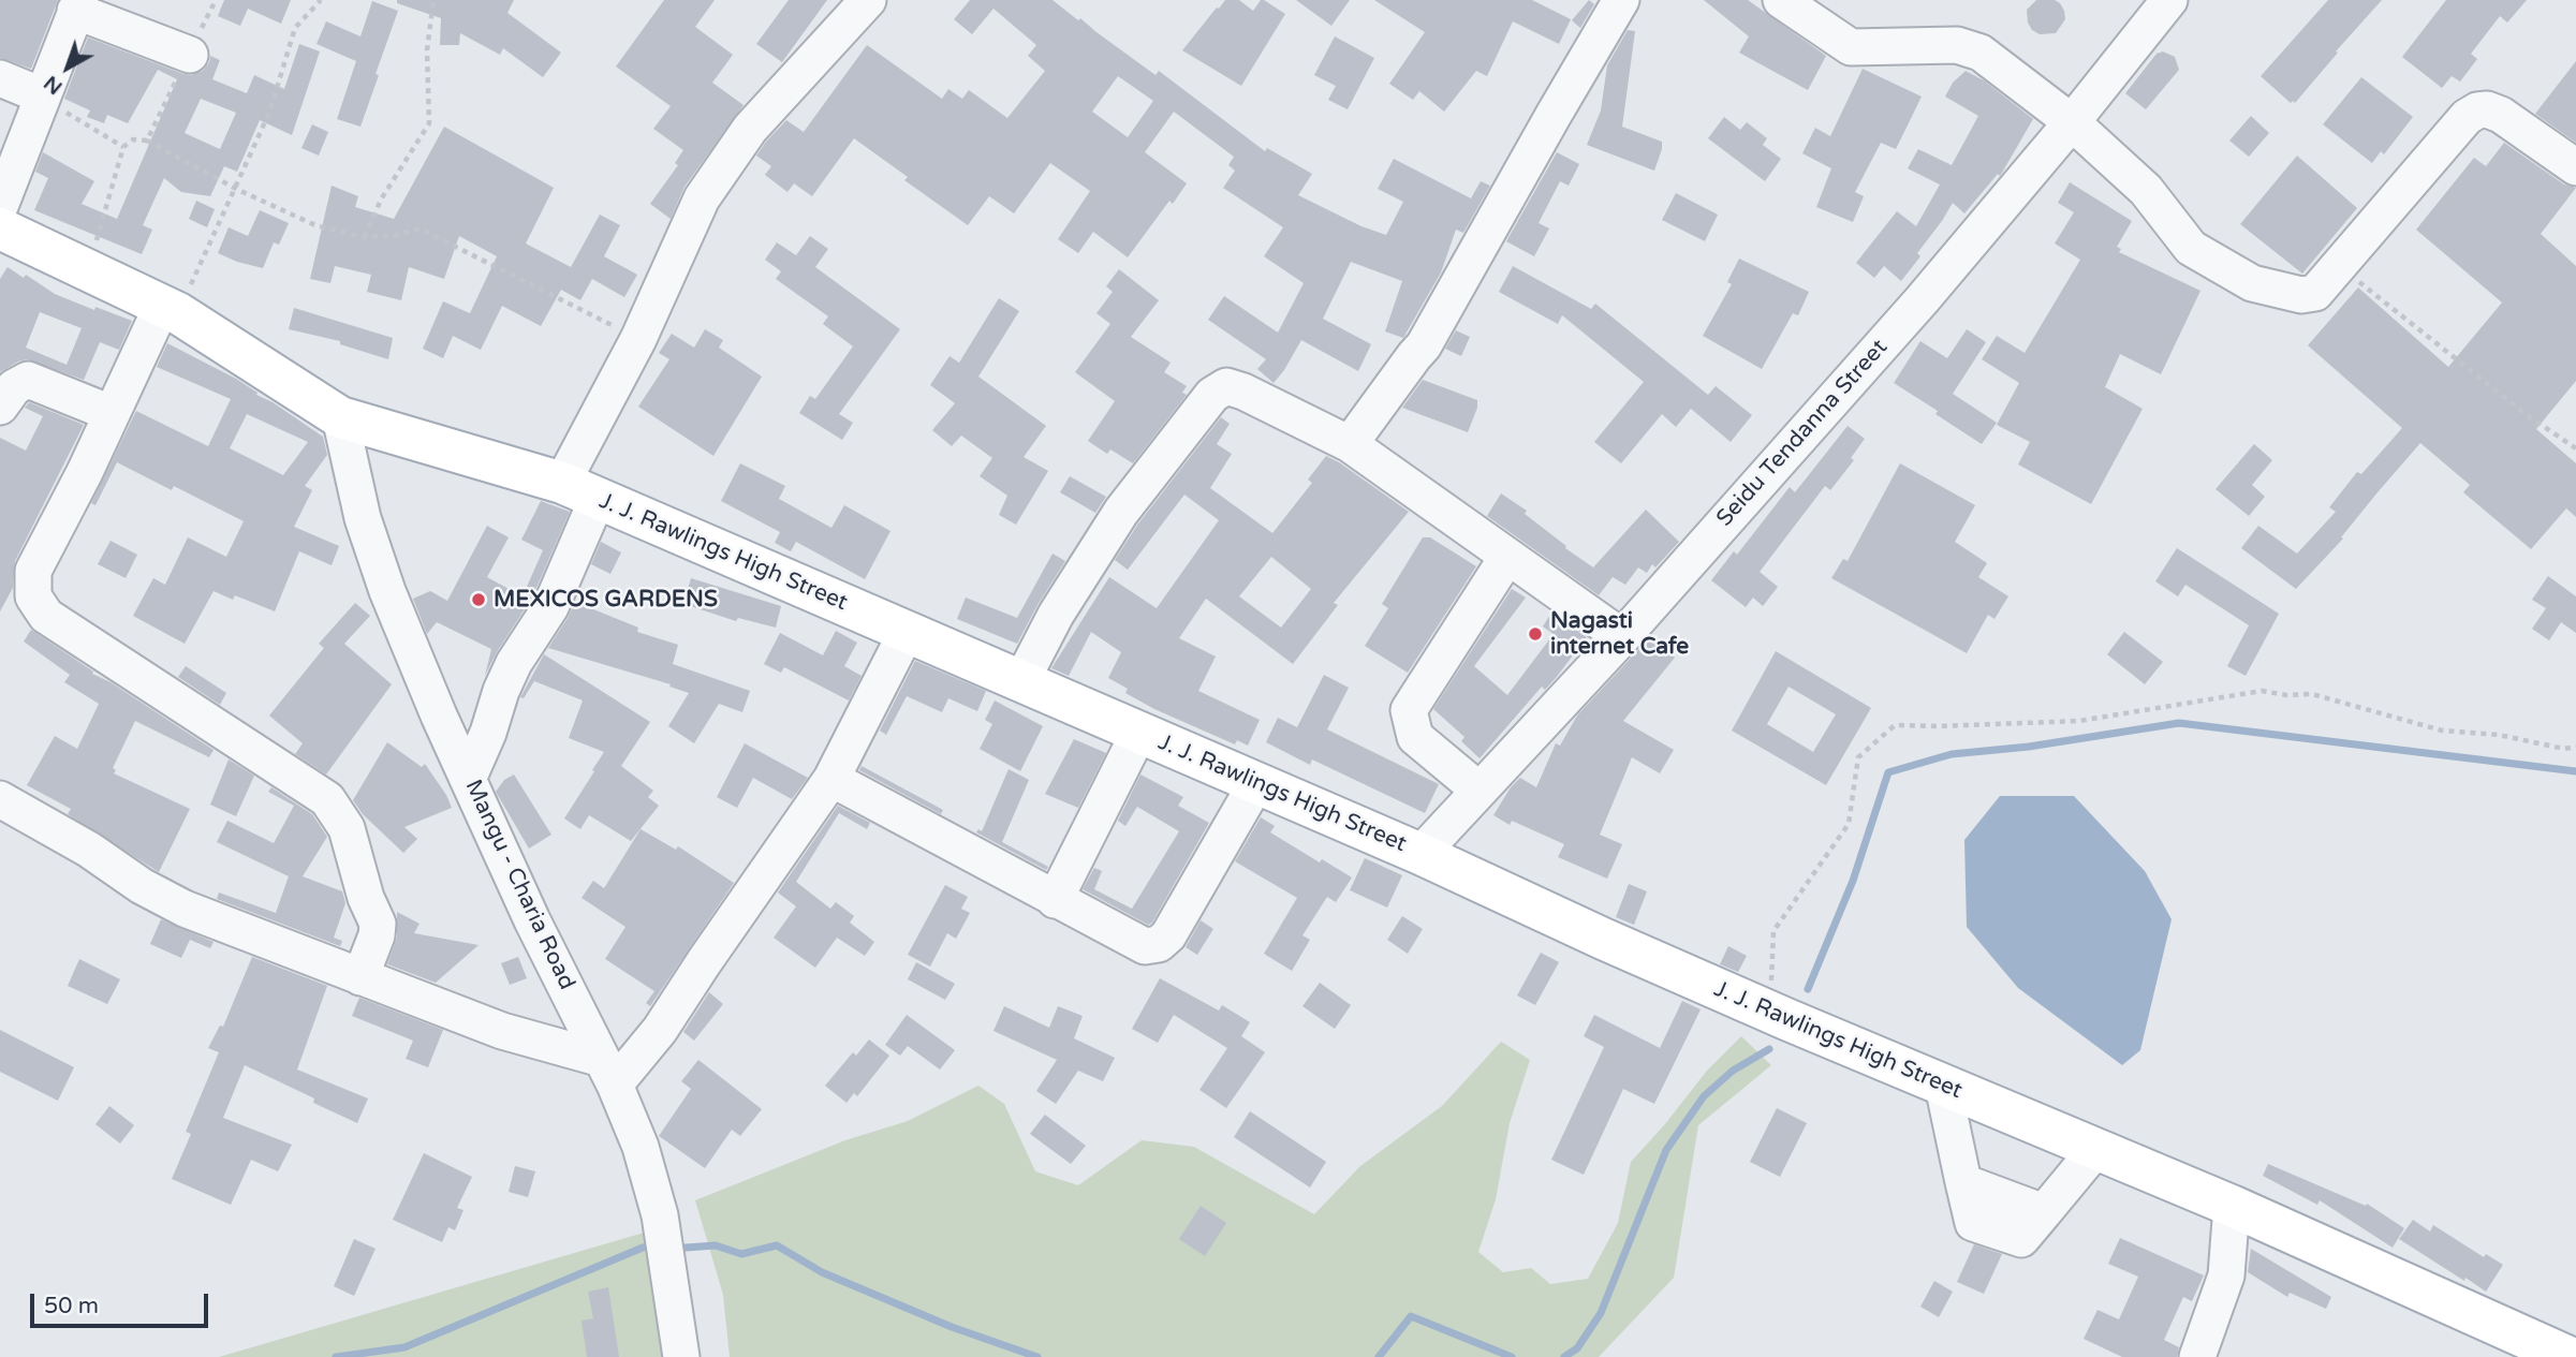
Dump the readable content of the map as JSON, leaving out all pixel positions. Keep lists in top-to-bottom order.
{
  "streets": {
    "main road": ["J. J. Rawlings High Street"],
    "street": ["Seidu Tendanna Street", "Mangu - Charia Road"]
  },
  "crossings": [
    ["Seidu Tendanna Street", "J. J. Rawlings High Street"],
    ["J. J. Rawlings High Street", "Mangu - Charia Road"]
  ],
  "places": ["MEXICOS GARDENS", "Nagasti internet Cafe"],
  "scale_bar": "50 m",
  "north": "bottom left"
}
